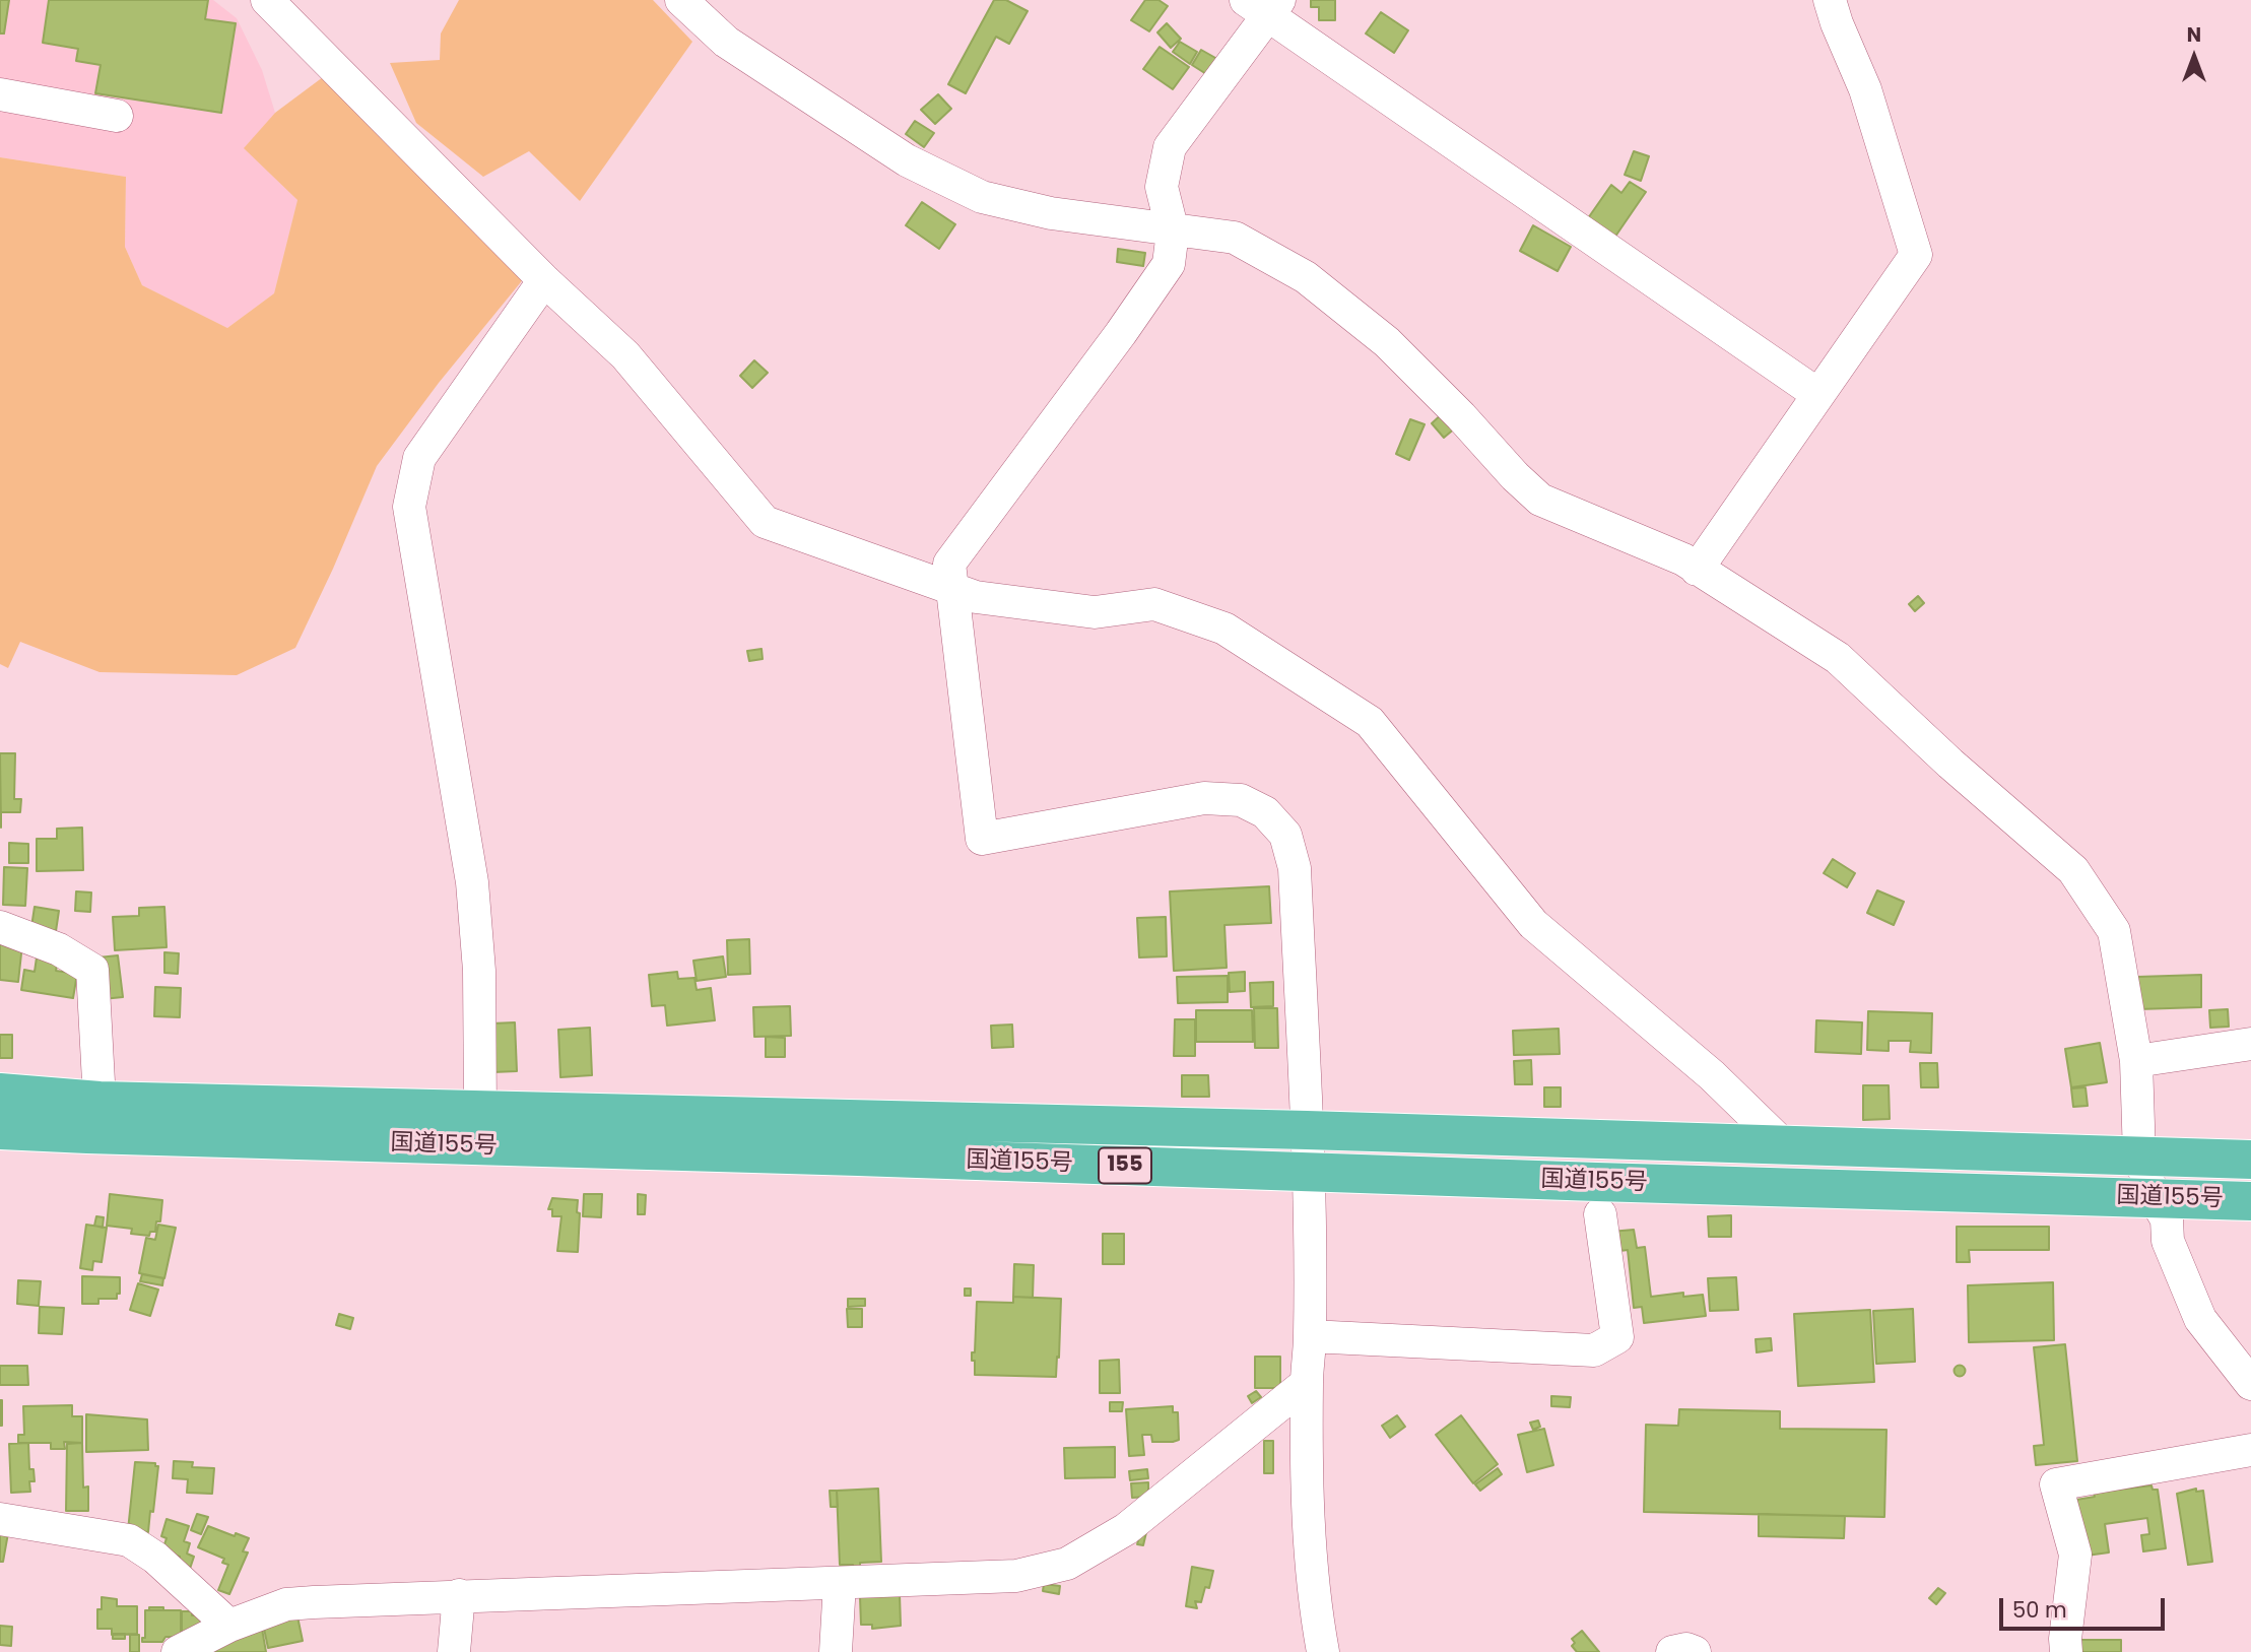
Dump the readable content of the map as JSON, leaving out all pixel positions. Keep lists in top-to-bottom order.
{
  "streets": {
    "highway": ["国道155号", "155"]
  },
  "scale_bar": "50 m",
  "north": "top"
}
